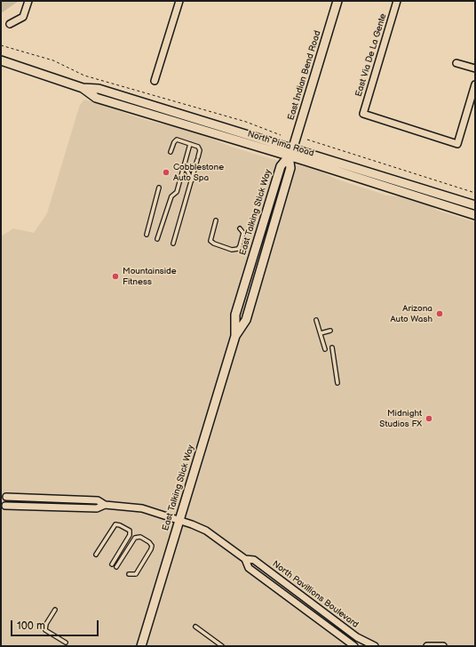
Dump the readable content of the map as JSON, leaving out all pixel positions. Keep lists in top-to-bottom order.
{
  "streets": {
    "main road": ["East Indian Bend Road", "North Pima Road", "East Talking Stick Way"],
    "street": ["East Via De La Gente", "North Pavillions Boulevard"]
  },
  "crossings": [
    ["East Indian Bend Road", "North Pima Road"],
    ["East Indian Bend Road", "East Talking Stick Way"],
    ["North Pima Road", "East Talking Stick Way"],
    ["East Talking Stick Way", "North Pavillions Boulevard"]
  ],
  "places": [
    "Cobblestone Auto Spa",
    "Mountainside Fitness",
    "Arizona Auto Wash",
    "Midnight Studios FX"
  ],
  "scale_bar": "100 m"
}
